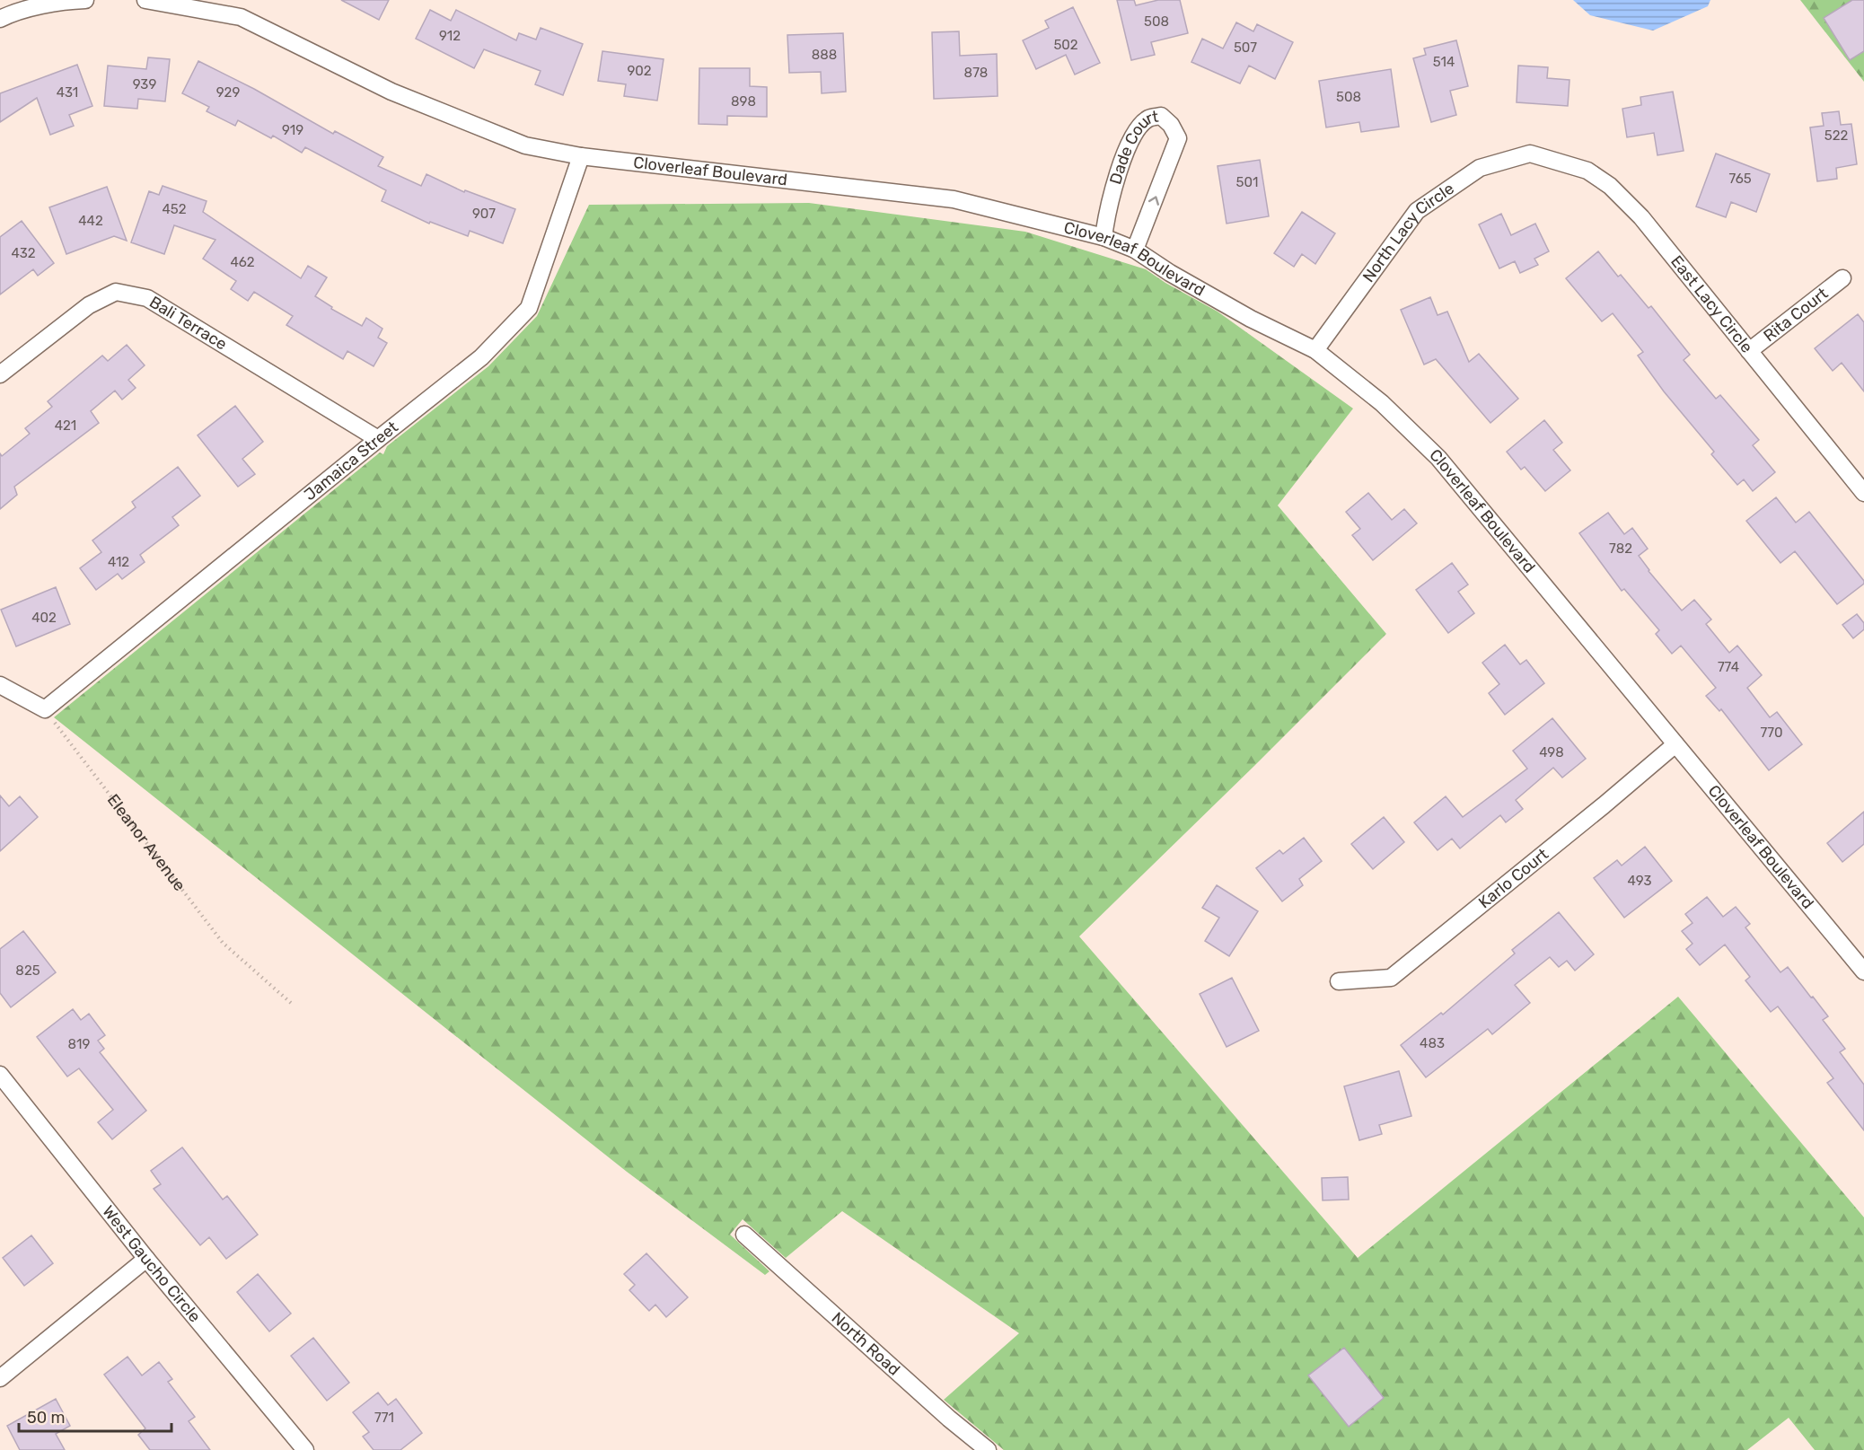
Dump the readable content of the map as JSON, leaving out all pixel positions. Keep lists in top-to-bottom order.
{
  "streets": {
    "street": [
      "Dade Court",
      "Cloverleaf Boulevard",
      "North Lacy Circle",
      "East Lacy Circle",
      "Rita Court",
      "Bali Terrace",
      "Jamaica Street",
      "Karlo Court",
      "West Gaucho Circle",
      "North Road"
    ],
    "path": ["Eleanor Avenue"]
  },
  "crossings": [
    ["Dade Court", "Cloverleaf Boulevard"],
    ["Cloverleaf Boulevard", "North Lacy Circle"],
    ["Cloverleaf Boulevard", "Jamaica Street"],
    ["Cloverleaf Boulevard", "Karlo Court"],
    ["North Lacy Circle", "East Lacy Circle"],
    ["East Lacy Circle", "Rita Court"],
    ["Bali Terrace", "Jamaica Street"],
    ["Jamaica Street", "Eleanor Avenue"]
  ],
  "house_numbers": [
    "508",
    "912",
    "502",
    "507",
    "888",
    "514",
    "902",
    "878",
    "939",
    "431",
    "929",
    "508",
    "898",
    "919",
    "522",
    "765",
    "501",
    "452",
    "907",
    "442",
    "432",
    "462",
    "421",
    "782",
    "412",
    "402",
    "774",
    "770",
    "498",
    "493",
    "825",
    "483",
    "819",
    "771"
  ],
  "scale_bar": "50 m"
}
